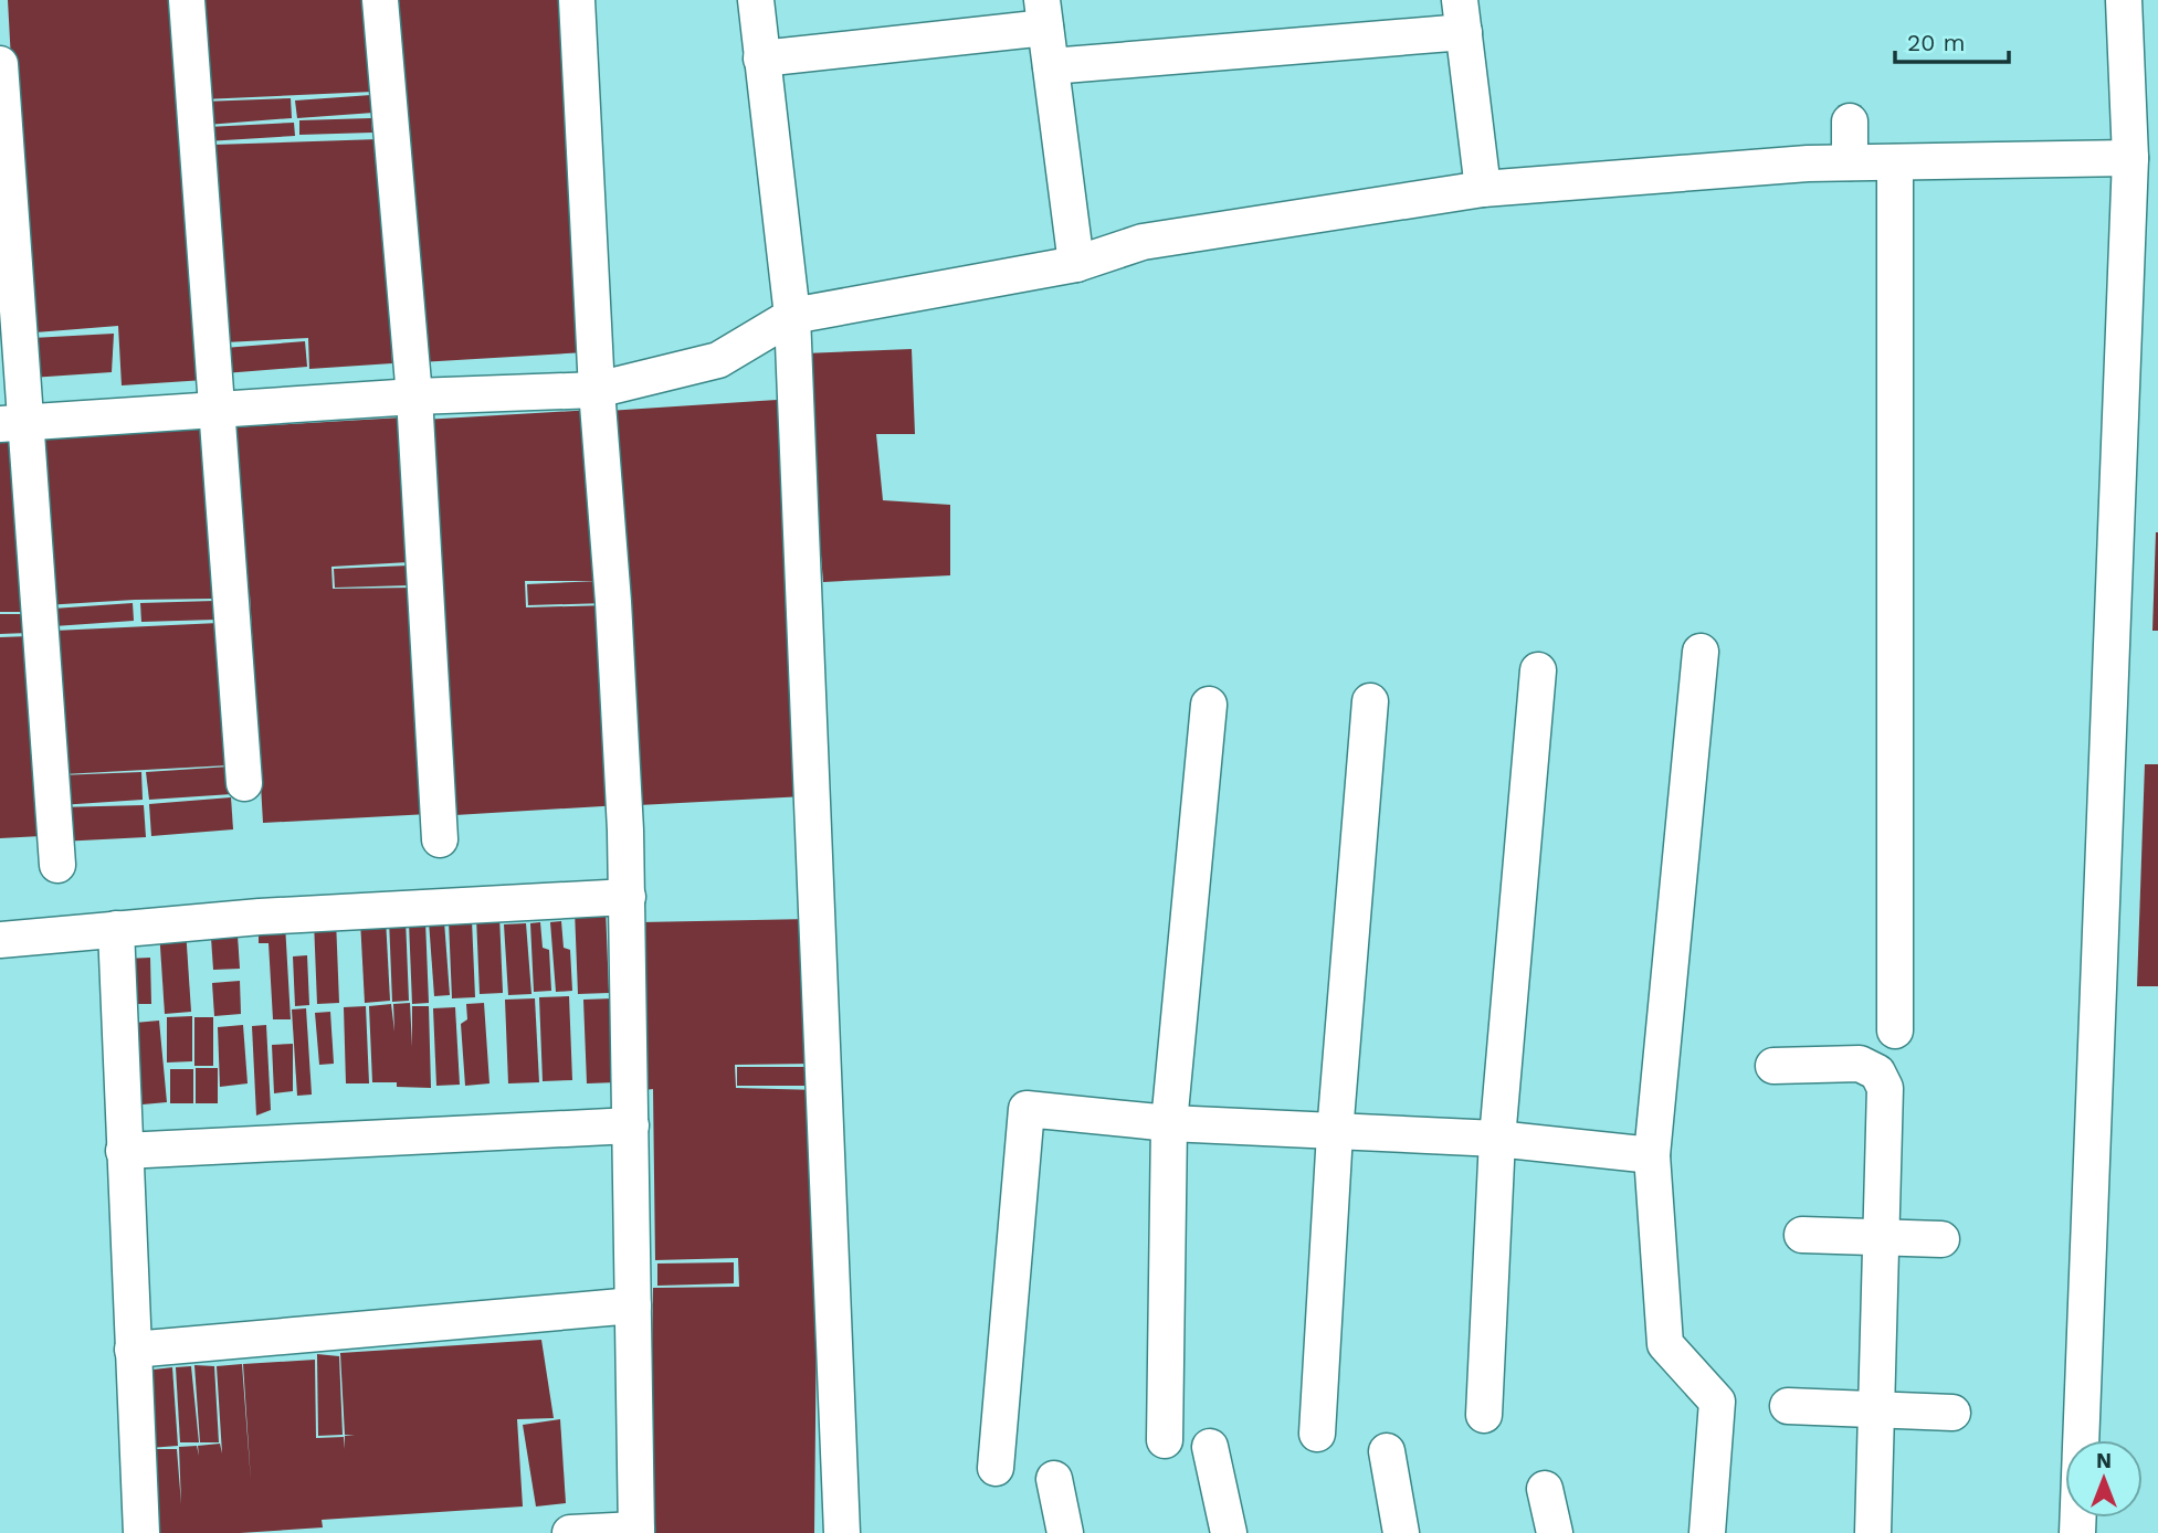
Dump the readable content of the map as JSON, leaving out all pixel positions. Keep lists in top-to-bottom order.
{
  "scale_bar": "20 m",
  "north": "top"
}
